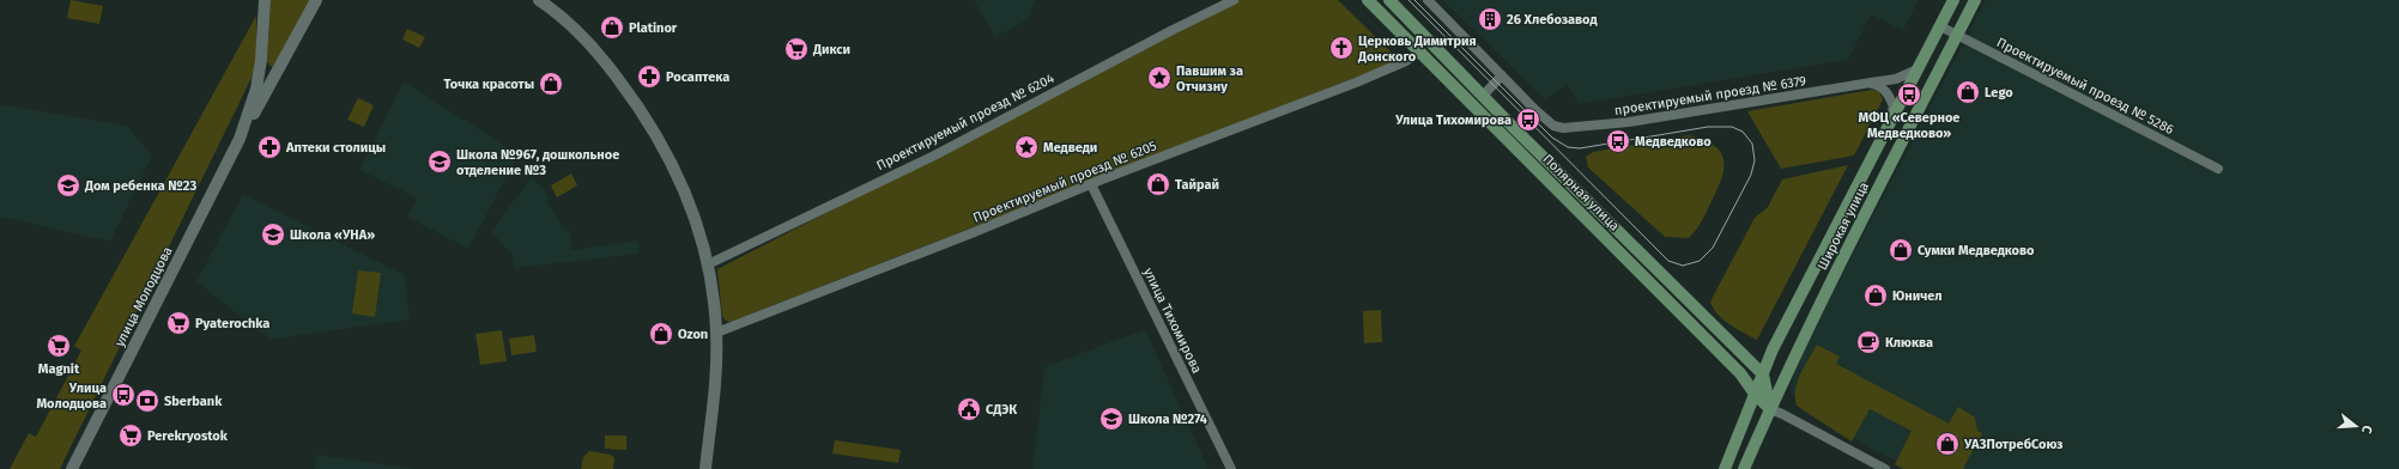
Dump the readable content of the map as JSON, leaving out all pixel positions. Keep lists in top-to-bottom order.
{
  "streets": {
    "main road": ["Полярная улица", "Широкая улица"],
    "street": [
      "Проектируемый проезд № 5286",
      "проектируемый проезд № 6379",
      "Проектируемый проезд № 6204",
      "Проектируемый проезд № 6205",
      "улица Молодцова",
      "улица Тихомирова"
    ]
  },
  "crossings": [
    ["Проектируемый проезд № 5286", "Широкая улица"],
    ["проектируемый проезд № 6379", "Широкая улица"],
    ["Проектируемый проезд № 6205", "Полярная улица"],
    ["Проектируемый проезд № 6205", "улица Тихомирова"],
    ["Полярная улица", "Широкая улица"]
  ],
  "places": {
    "building": ["26 Хлебозавод"],
    "shop": [
      "Platinor",
      "Точка красоты",
      "Lego",
      "Тайрай",
      "Сумки Медведково",
      "Юничел",
      "Ozon",
      "УАЗПотребСоюз"
    ],
    "church": ["Церковь Димитрия Донского"],
    "supermarket": [
      "Дикси",
      "Pyaterochka",
      "Magnit",
      "Perekryostok"
    ],
    "pharmacy": ["Росаптека", "Аптеки столицы"],
    "place": ["Павшим за Отчизну", "Медведи"],
    "bus stop": [
      "МФЦ «Северное Медведково»",
      "Улица Тихомирова",
      "Медведково",
      "Улица Молодцова"
    ],
    "school or university": [
      "Школа №967, дошкольное отделение №3",
      "Дом ребенка №23",
      "Школа «УНА»",
      "Школа №274"
    ],
    "cafe": ["Клюква"],
    "bank": ["Sberbank"],
    "public building": ["СДЭК"]
  },
  "north": "right"
}
